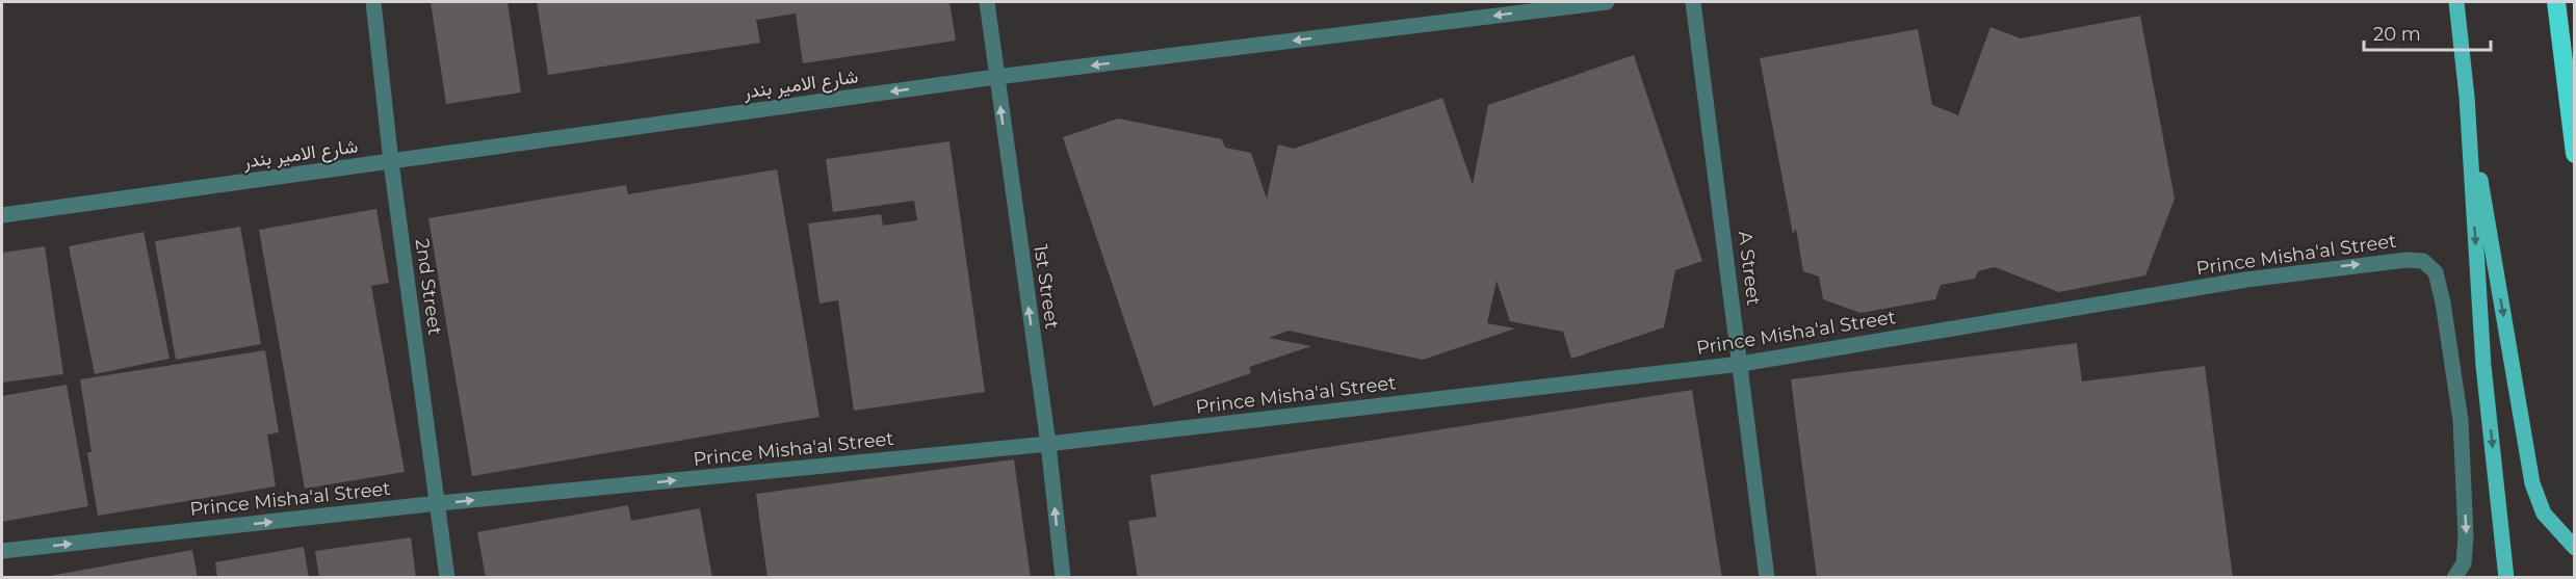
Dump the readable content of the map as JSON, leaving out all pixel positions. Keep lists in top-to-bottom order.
{
  "streets": {
    "street": [
      "شارع الامير بندر",
      "Prince Misha'al Street",
      "A Street",
      "2nd Street",
      "1st Street"
    ]
  },
  "crossings": [
    ["شارع الامير بندر", "2nd Street"],
    ["شارع الامير بندر", "1st Street"],
    ["Prince Misha'al Street", "A Street"],
    ["Prince Misha'al Street", "2nd Street"],
    ["Prince Misha'al Street", "1st Street"]
  ],
  "one_way": ["شارع الامير بندر", "Prince Misha'al Street", "1st Street"],
  "scale_bar": "20 m"
}
